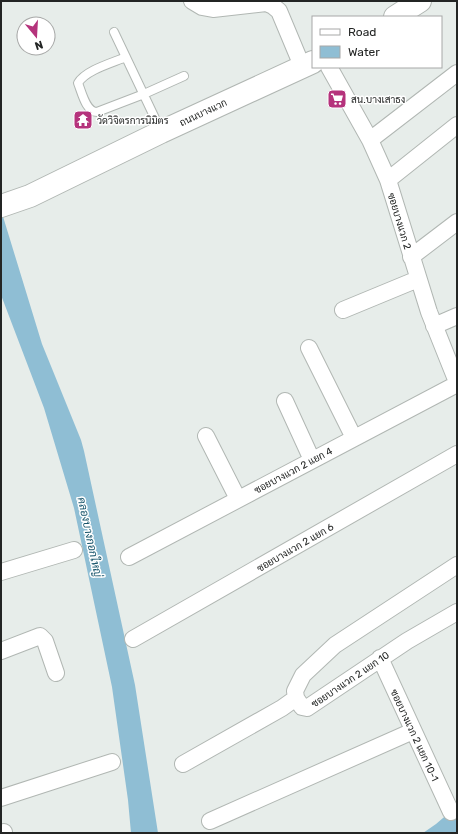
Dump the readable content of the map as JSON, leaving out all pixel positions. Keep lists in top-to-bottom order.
{
  "streets": {
    "main road": ["ถนนบางแวก"],
    "street": [
      "ซอยบางแวก 2",
      "ซอยบางแวก 2 แยก 4",
      "ซอยบางแวก 2 แยก 6",
      "ซอยบางแวก 2 แยก 10",
      "ซอยบางแวก 2 แยก 10-1"
    ]
  },
  "crossings": [
    ["ซอยบางแวก 2", "ซอยบางแวก 2 แยก 4"],
    ["ซอยบางแวก 2 แยก 10", "ซอยบางแวก 2 แยก 10-1"]
  ],
  "water": ["คลองบางกอกใหญ่"],
  "places": {
    "supermarket": ["สน.บางเสาธง"],
    "temple": ["วัดวิจิตรการนิมิตร"]
  },
  "legend": ["Road", "Water"],
  "north": "bottom"
}
